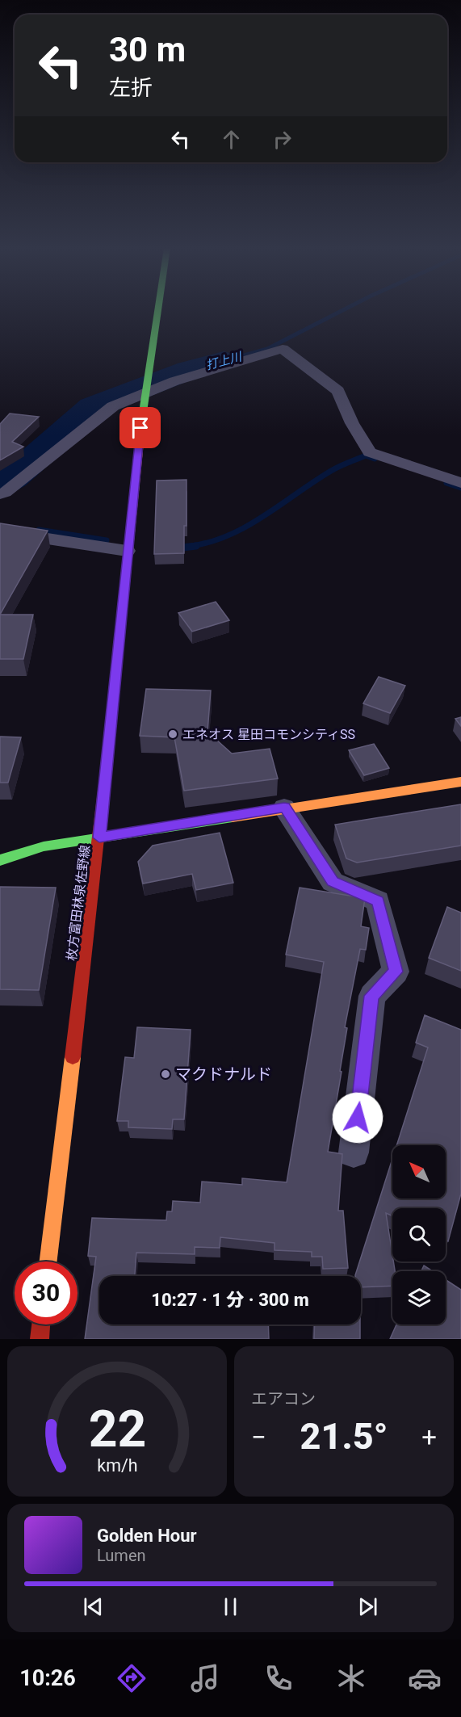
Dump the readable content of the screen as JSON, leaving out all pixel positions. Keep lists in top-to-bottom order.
{
  "streets": {
    "main road": ["枚方富田林泉佐野線"]
  },
  "water": ["打上川"],
  "places": ["エネオス 星田コモンシティSS", "マクドナルド"],
  "north": "top left",
  "page": {
    "turn": ["30 m", "左折"],
    "limit": "30",
    "trip": "10:27 · 1 分 · 300 m",
    "tile": "エアコン",
    "heat": ["−", "21.5°", "+"],
    "song": ["Golden Hour", "Lumen"],
    "tabs": "10:26",
    "gauge": ["22", "km/h"]
  }
}
